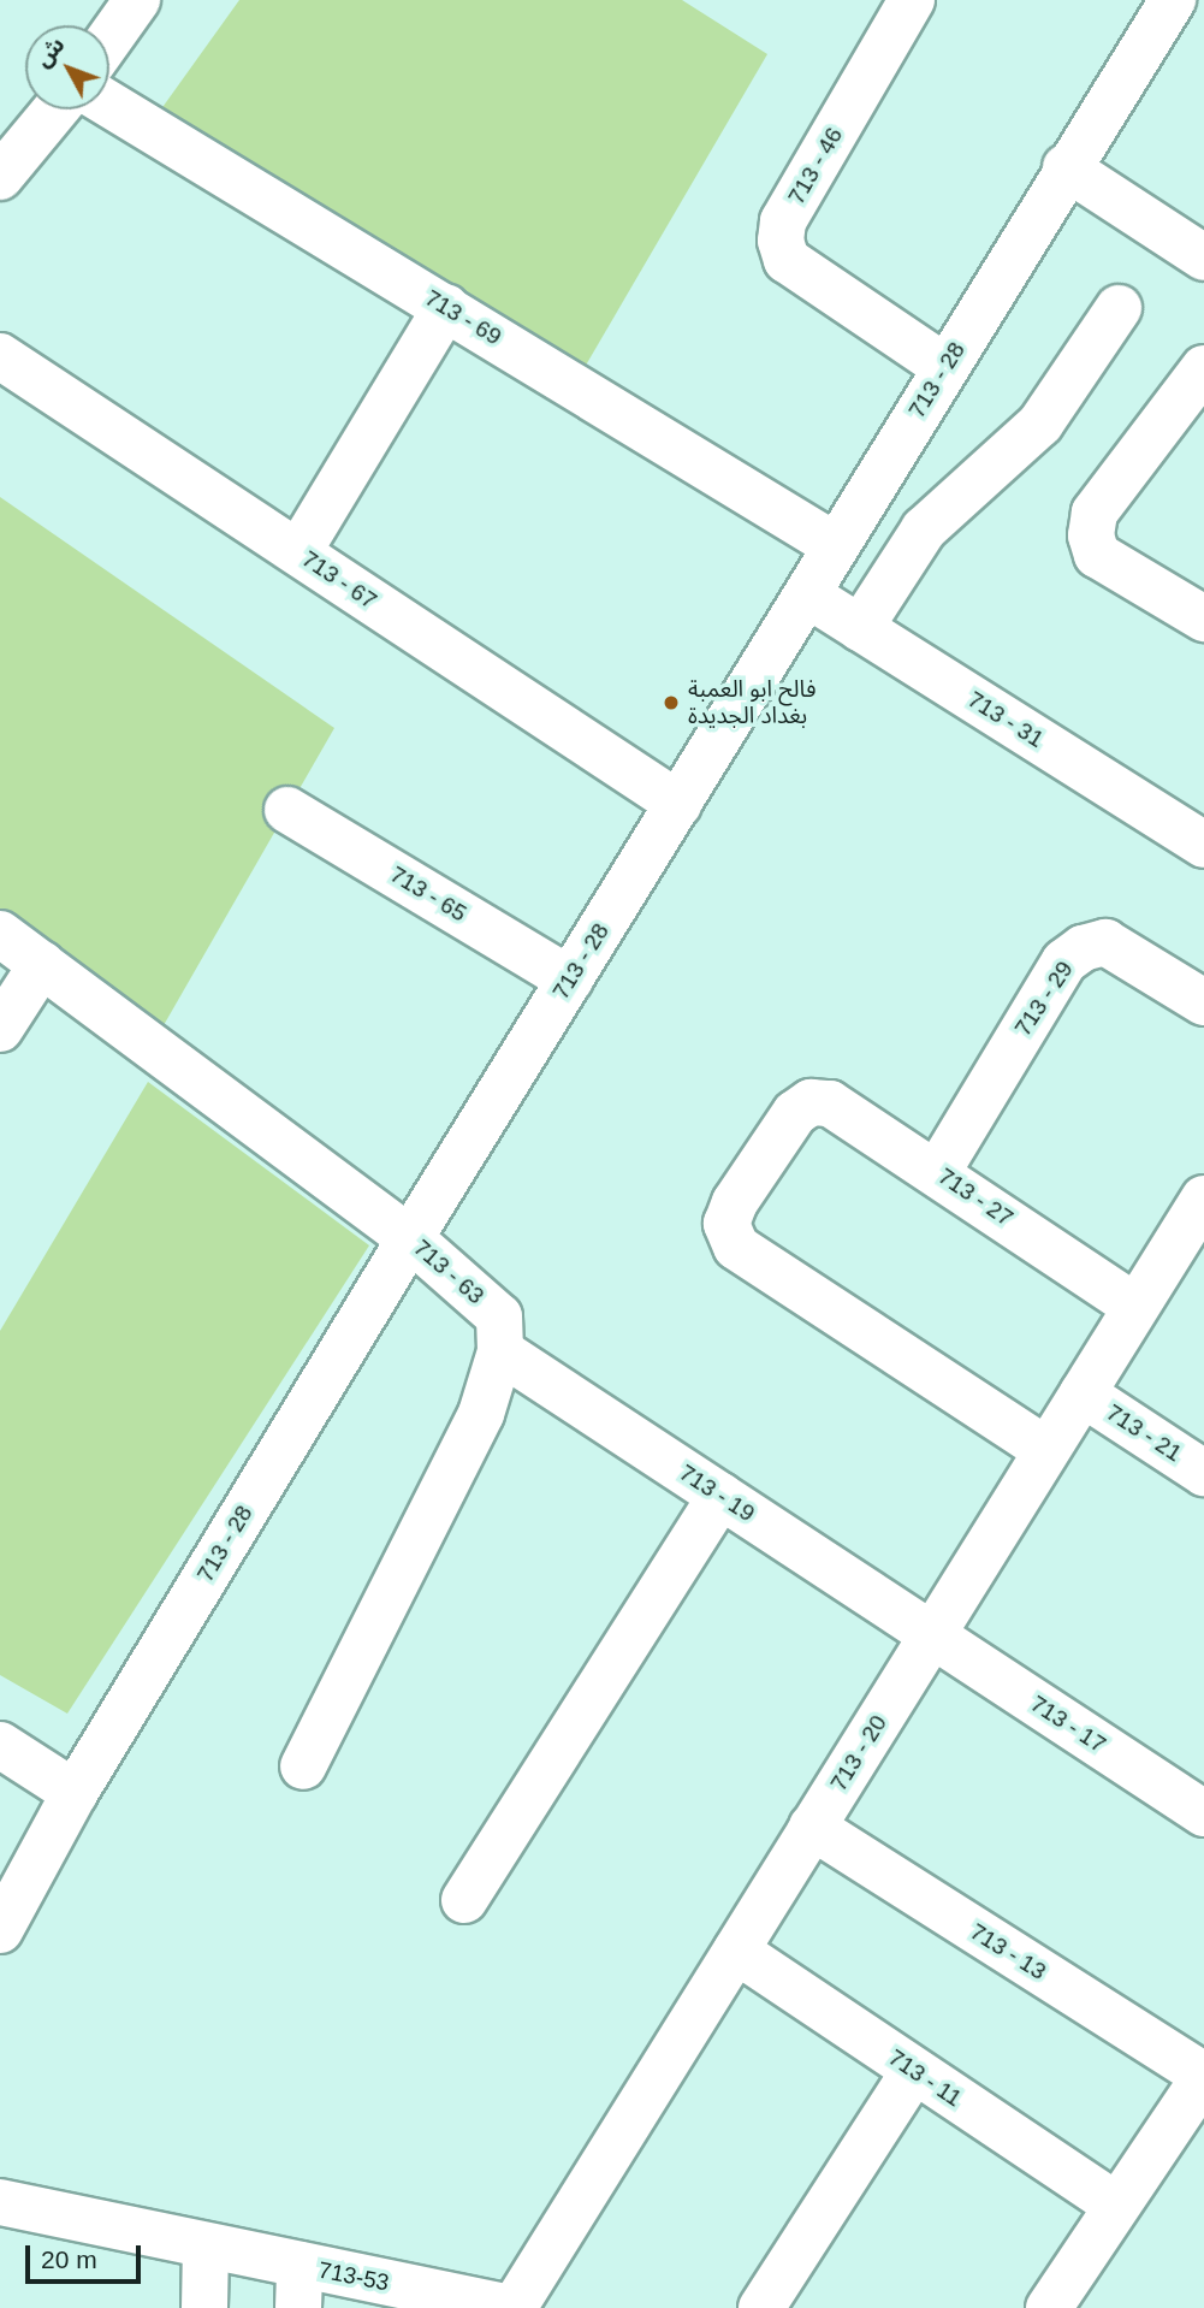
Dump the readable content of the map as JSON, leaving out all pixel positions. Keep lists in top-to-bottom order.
{
  "streets": {
    "street": [
      "713 - 46",
      "713 - 69",
      "713 - 28",
      "713 - 67",
      "713 - 31",
      "713 - 65",
      "713 - 29",
      "713 - 27",
      "713 - 63",
      "713 - 21",
      "713 - 19",
      "713 - 17",
      "713 - 20",
      "713 - 13",
      "713 - 11",
      "713-53"
    ]
  },
  "crossings": [
    ["713 - 46", "713 - 28"],
    ["713 - 69", "713 - 28"],
    ["713 - 28", "713 - 67"],
    ["713 - 28", "713 - 31"],
    ["713 - 28", "713 - 65"],
    ["713 - 28", "713 - 63"],
    ["713 - 29", "713 - 27"],
    ["713 - 27", "713 - 20"],
    ["713 - 63", "713 - 19"],
    ["713 - 21", "713 - 20"],
    ["713 - 19", "713 - 17"],
    ["713 - 19", "713 - 20"],
    ["713 - 17", "713 - 20"],
    ["713 - 20", "713 - 13"],
    ["713 - 20", "713 - 11"],
    ["713 - 20", "713-53"]
  ],
  "places": ["فالح ابو العمبة بغداد الجديدة"],
  "scale_bar": "20 m",
  "north": "top left"
}
